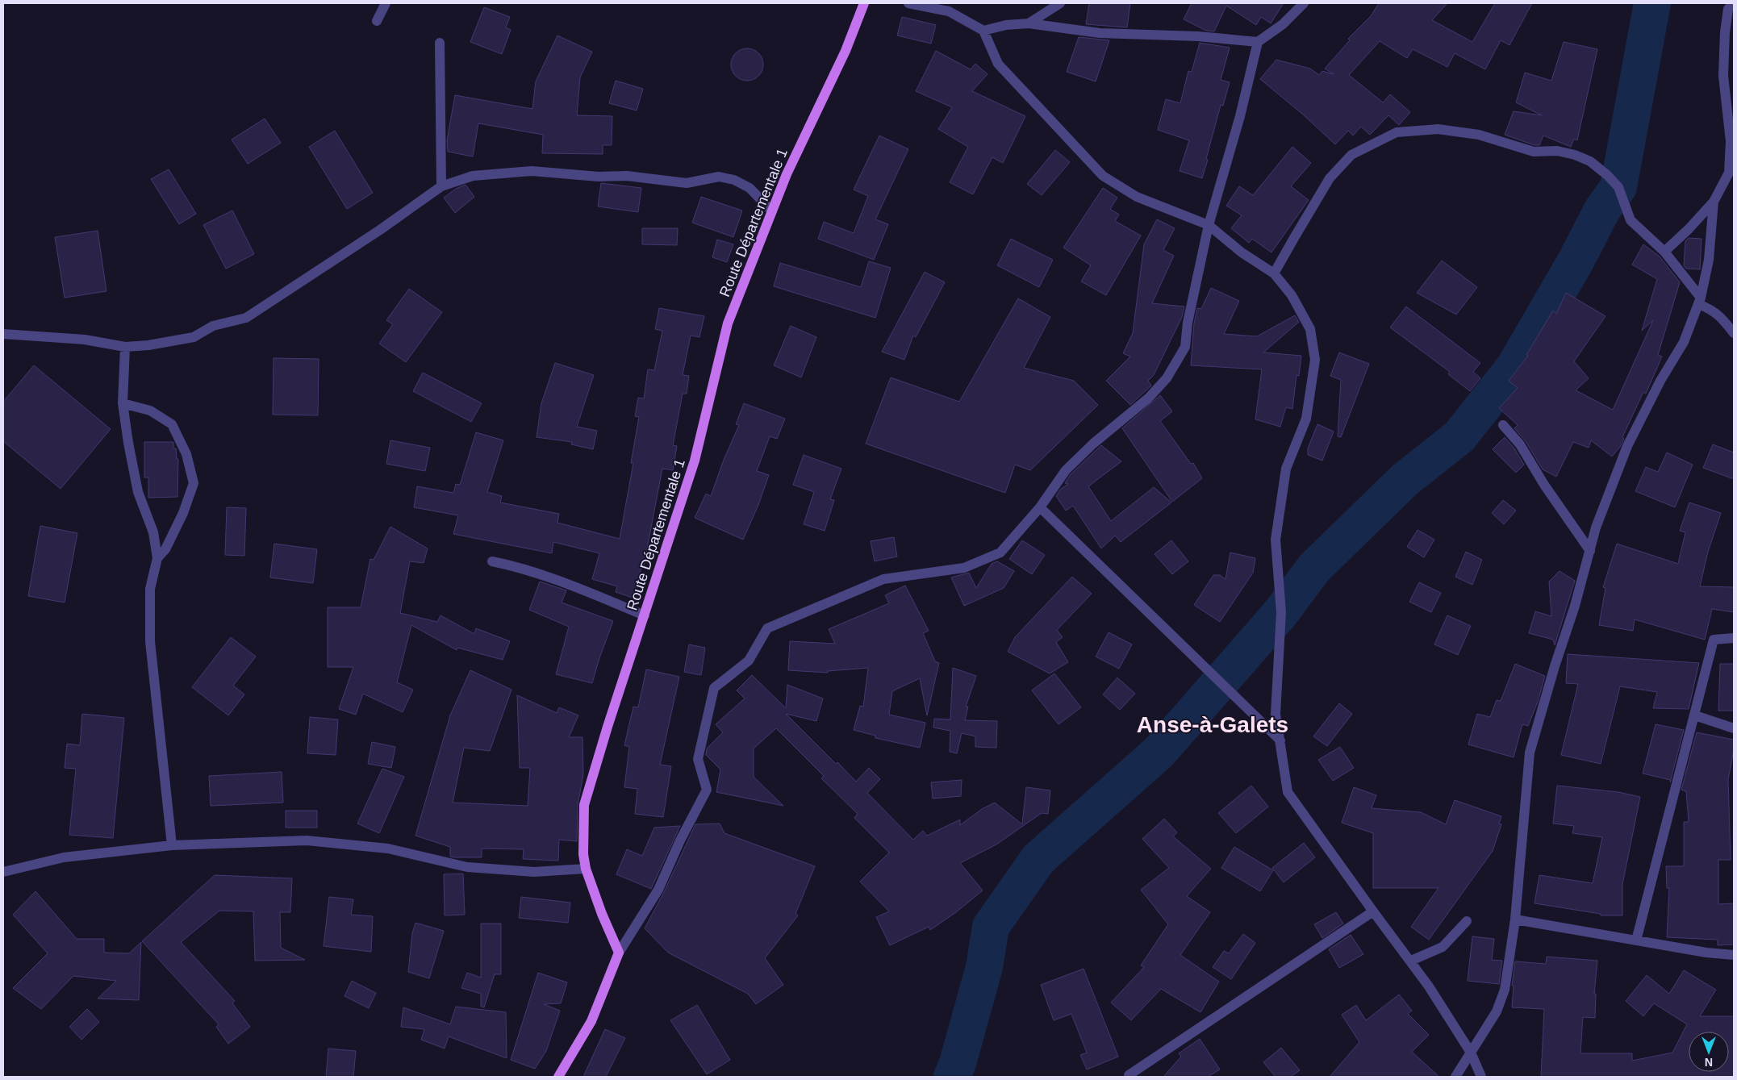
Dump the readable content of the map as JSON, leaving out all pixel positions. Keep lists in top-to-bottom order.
{
  "streets": {
    "main road": ["Route Départementale 1"]
  },
  "districts": ["Anse-à-Galets"],
  "north": "bottom"
}
